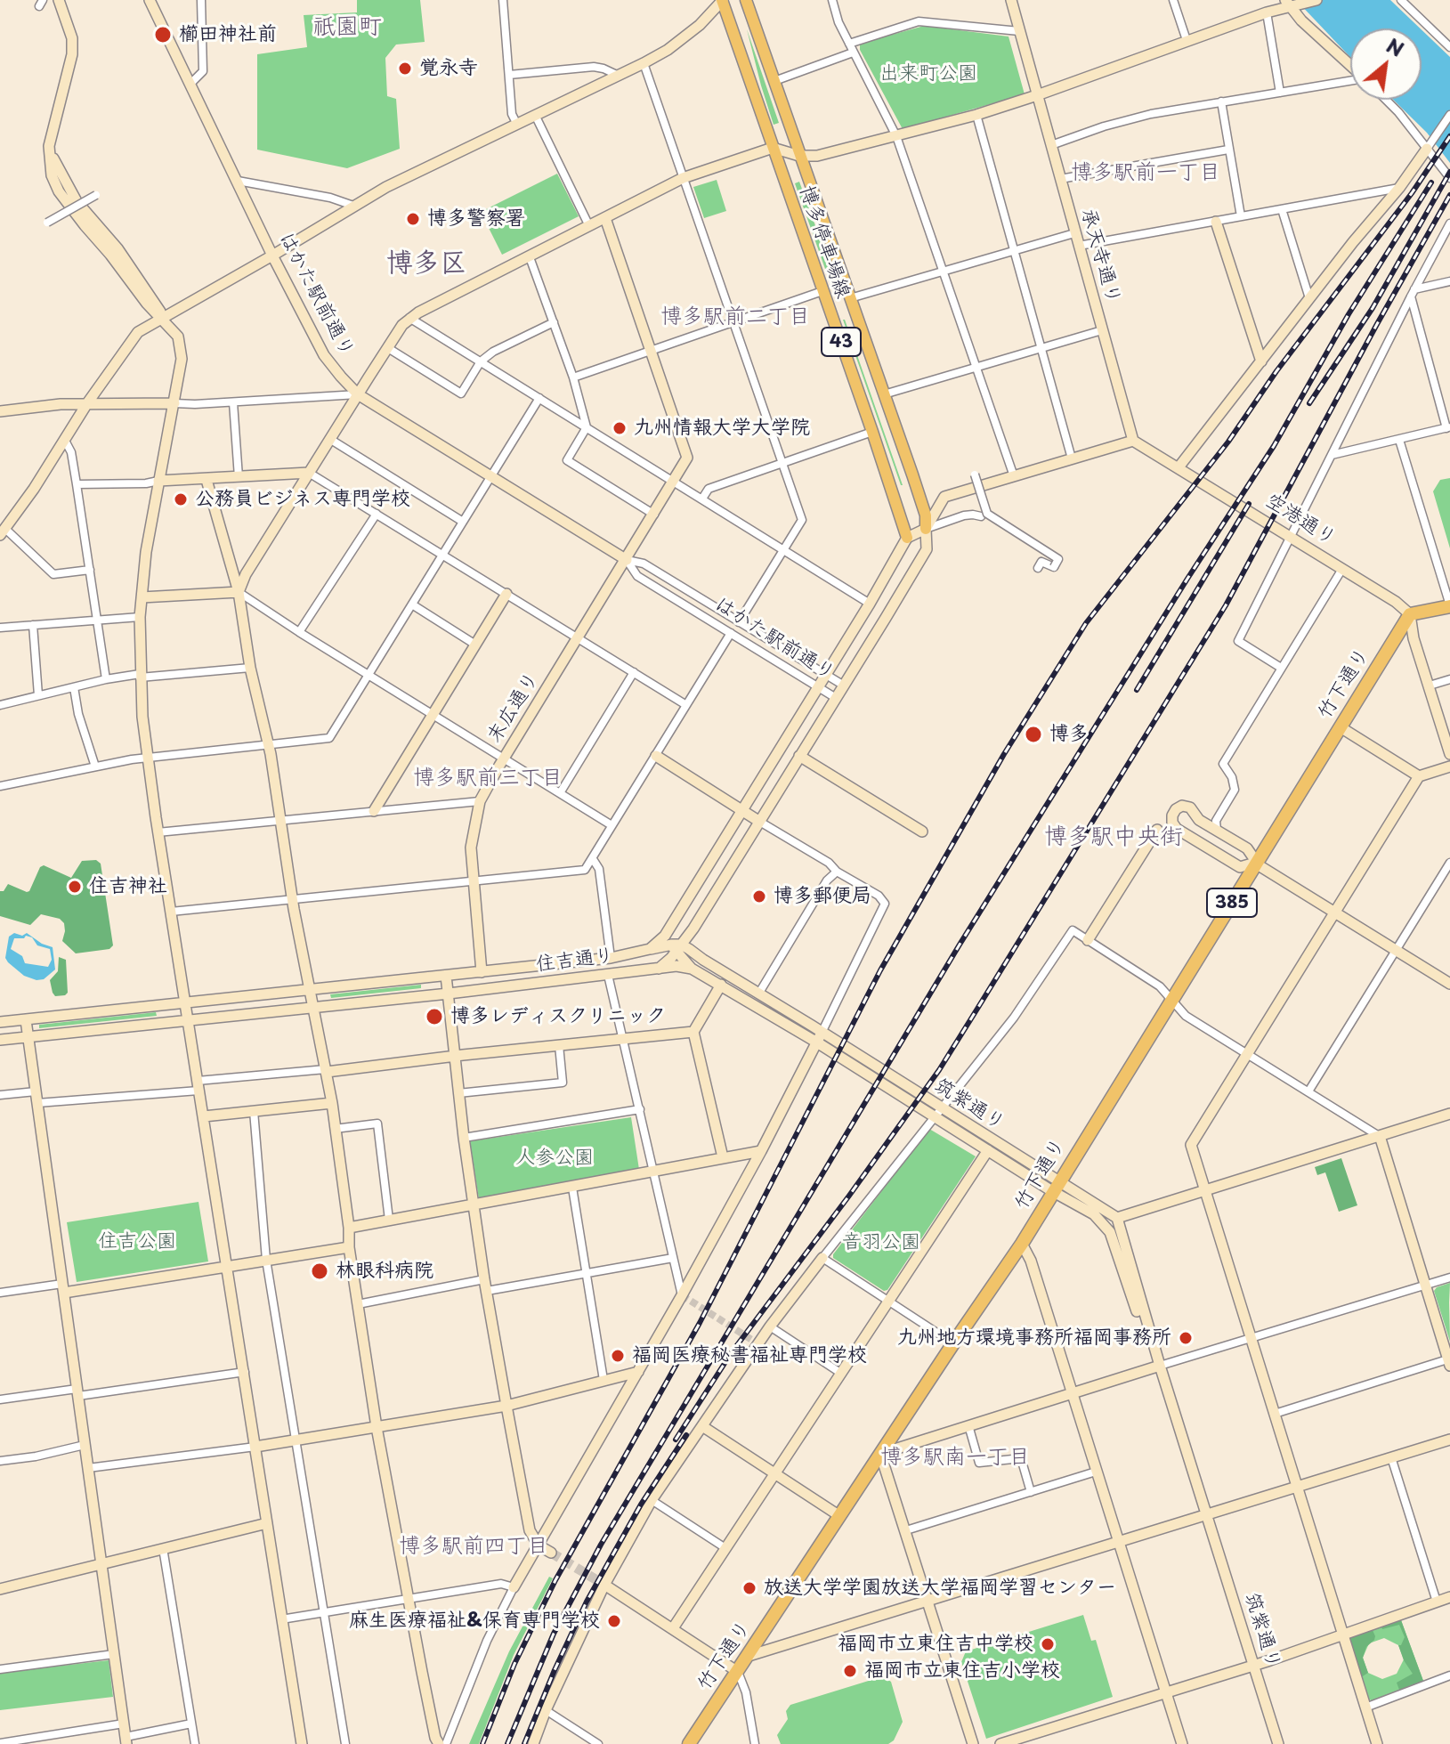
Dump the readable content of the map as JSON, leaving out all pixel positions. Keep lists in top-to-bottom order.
{
  "streets": {
    "highway": ["竹下通り", "385"],
    "main road": ["博多停車場線", "43"],
    "street": [
      "承天寺通り",
      "はかた駅前通り",
      "空港通り",
      "末広通り",
      "住吉通り",
      "筑紫通り"
    ]
  },
  "crossings": [
    ["承天寺通り", "空港通り"],
    ["はかた駅前通り", "末広通り"],
    ["空港通り", "竹下通り"],
    ["竹下通り", "筑紫通り"],
    ["末広通り", "住吉通り"],
    ["住吉通り", "筑紫通り"]
  ],
  "districts": [
    "祇園町",
    "博多駅前一丁目",
    "博多区",
    "博多駅前二丁目",
    "博多駅前三丁目",
    "博多駅中央街",
    "博多駅南一丁目",
    "博多駅前四丁目"
  ],
  "parks": [
    "出来町公園",
    "人参公園",
    "住吉公園",
    "音羽公園"
  ],
  "places": [
    "櫛田神社前",
    "覚永寺",
    "博多警察署",
    "九州情報大学大学院",
    "公務員ビジネス専門学校",
    "博多",
    "住吉神社",
    "博多郵便局",
    "博多レディスクリニック",
    "林眼科病院",
    "九州地方環境事務所福岡事務所",
    "福岡医療秘書福祉専門学校",
    "放送大学学園放送大学福岡学習センター",
    "麻生医療福祉&保育専門学校",
    "福岡市立東住吉中学校",
    "福岡市立東住吉小学校"
  ],
  "north": "top right"
}
